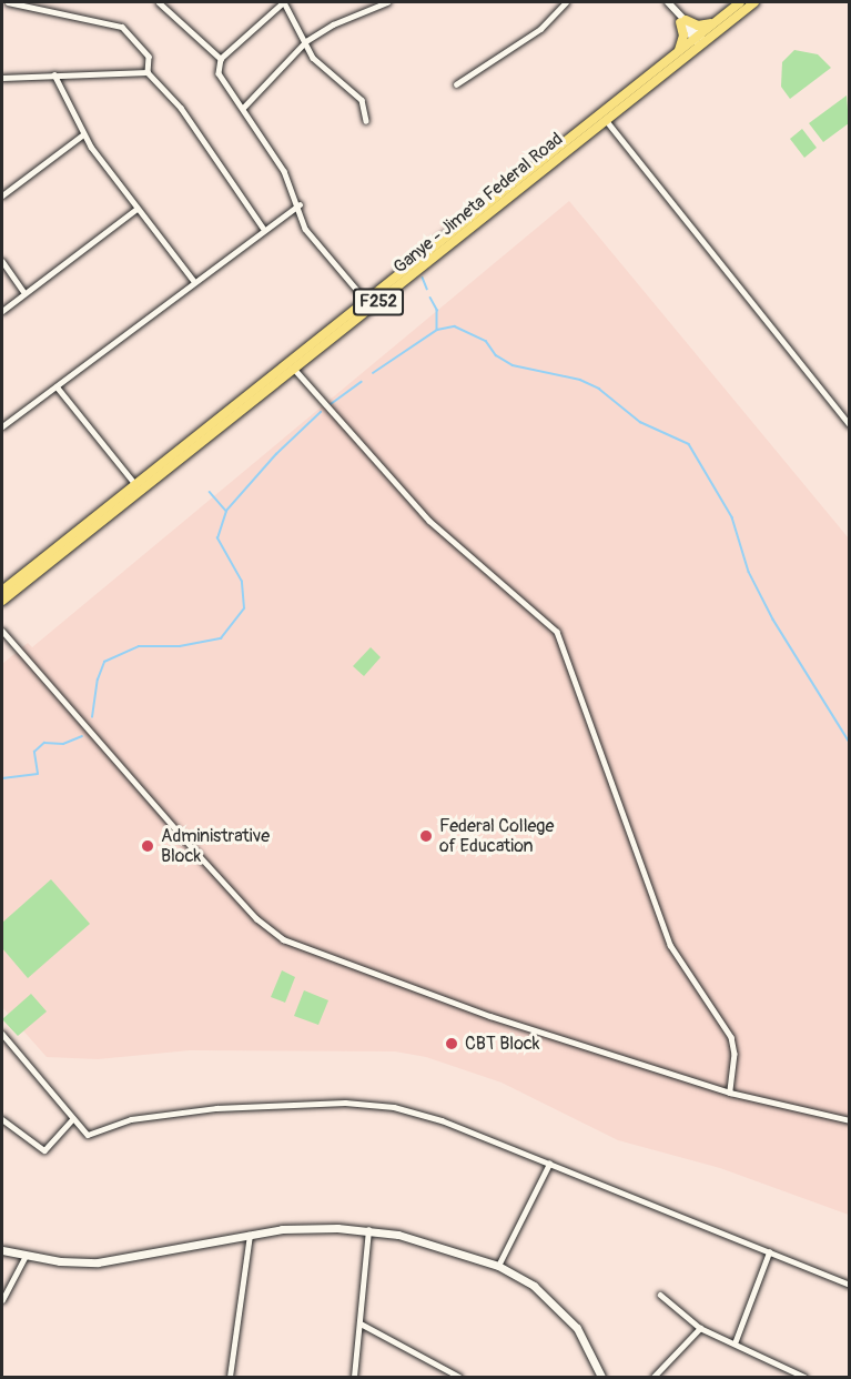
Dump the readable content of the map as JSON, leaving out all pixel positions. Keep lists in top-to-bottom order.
{
  "streets": {
    "main road": ["Ganye - Jimeta Federal Road", "F252"]
  },
  "places": ["Federal College of Education", "Administrative Block", "CBT Block"]
}
